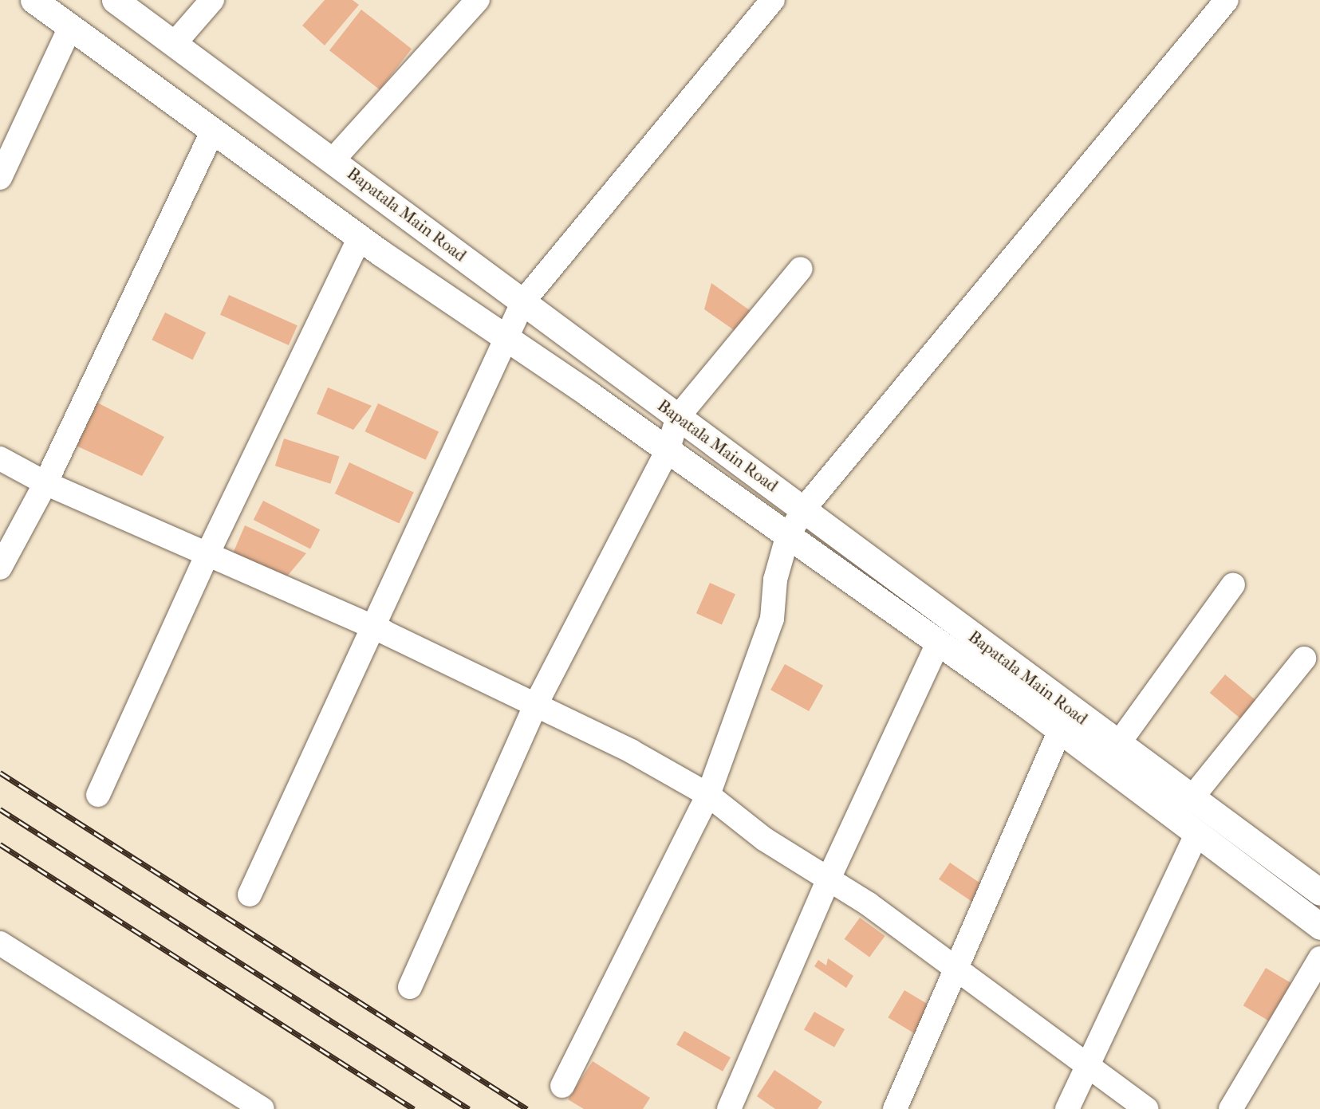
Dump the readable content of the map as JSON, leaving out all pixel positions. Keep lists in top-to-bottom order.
{
  "streets": {
    "main road": ["Bapatala Main Road"]
  }
}
